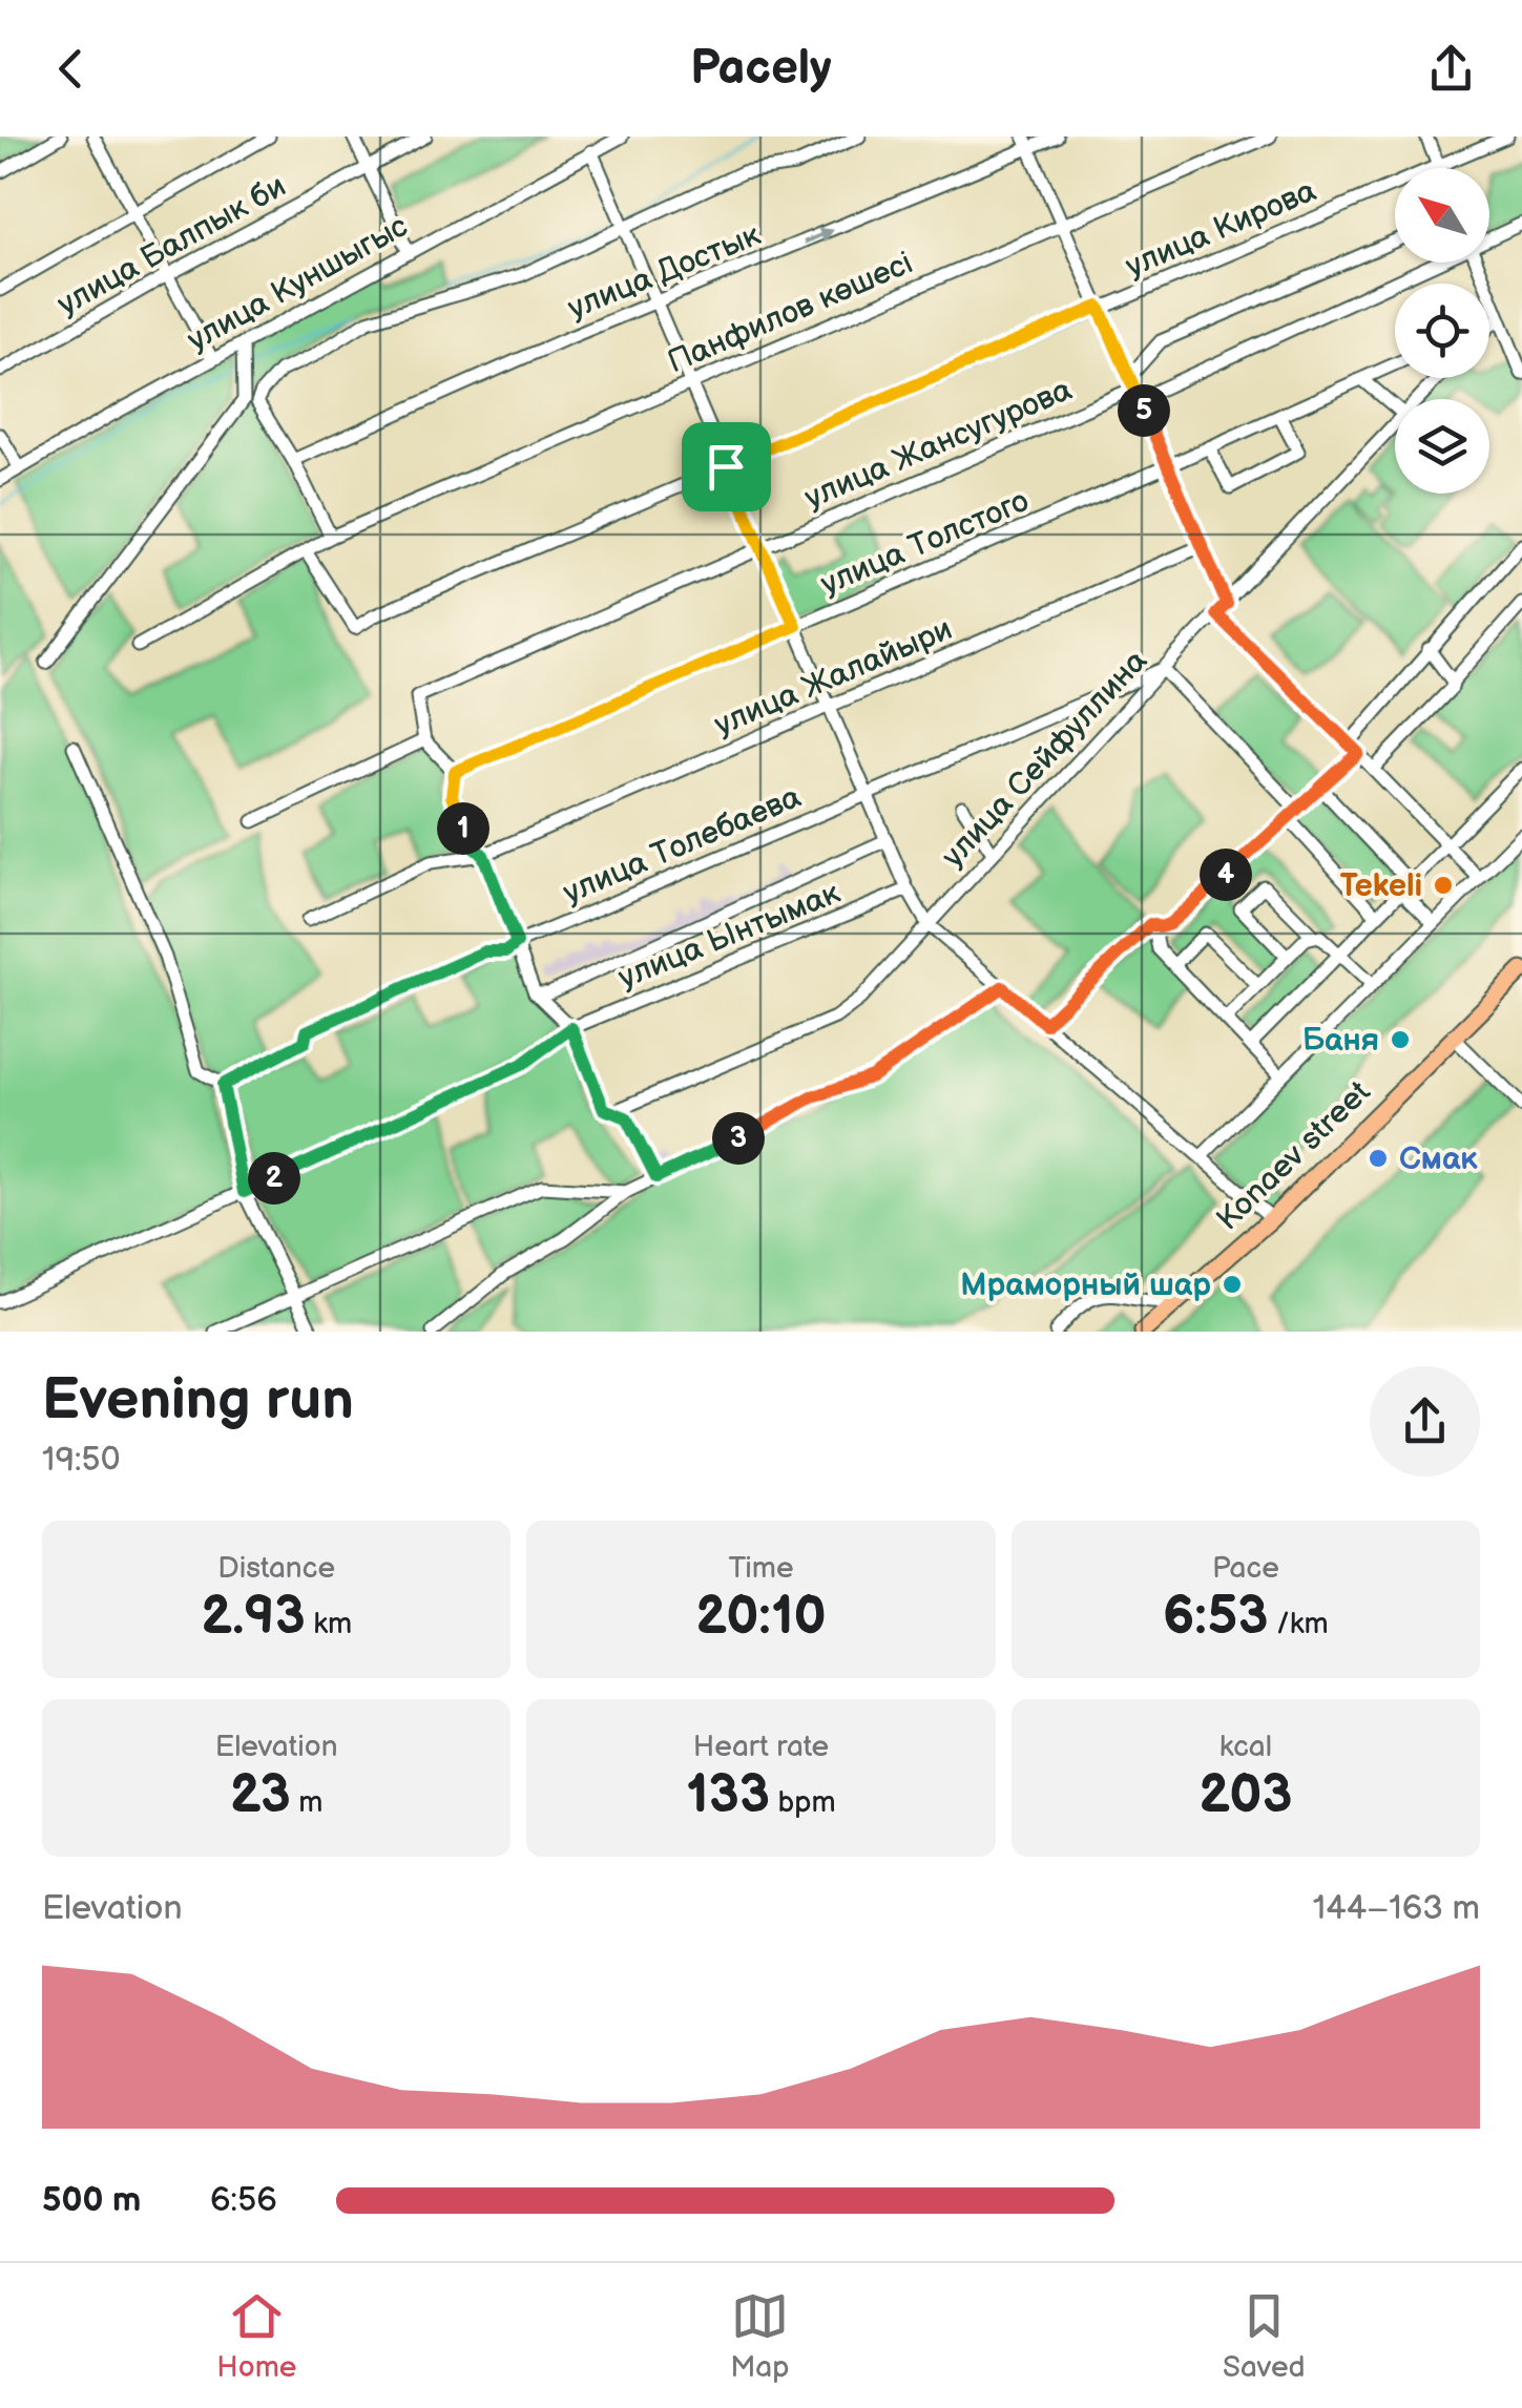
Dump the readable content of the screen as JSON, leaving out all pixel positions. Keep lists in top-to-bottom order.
{
  "streets": {
    "main road": ["Konaev street"],
    "street": [
      "улица Кирова",
      "улица Балпык би",
      "улица Достык",
      "улица Куншыгыс",
      "Панфилов көшесі",
      "улица Жансугурова",
      "улица Толстого",
      "улица Жалайыри",
      "улица Сейфуллина",
      "улица Толебаева",
      "улица Ынтымак"
    ]
  },
  "crossings": [
    ["улица Кирова", "Панфилов көшесі"],
    ["улица Сейфуллина", "улица Толебаева"]
  ],
  "places": [
    "Tekeli",
    "Баня",
    "Смак",
    "Мраморный шар"
  ],
  "north": "top left",
  "page": {
    "header": "Pacely",
    "pins": [
      "5",
      "1",
      "4",
      "3",
      "2"
    ],
    "heading": ["Evening run", "19:50"],
    "stats": [
      ["Distance", "2.93 km"],
      ["Time", "20:10"],
      ["Pace", "6:53 /km"],
      ["Elevation", "23 m"],
      ["Heart rate", "133 bpm"],
      ["kcal", "203"]
    ],
    "chart": ["Elevation", "144–163 m"],
    "list": [
      {
        "name": "500 m",
        "note": "6:56"
      }
    ],
    "tabs": ["Home", "Map", "Saved"]
  }
}
